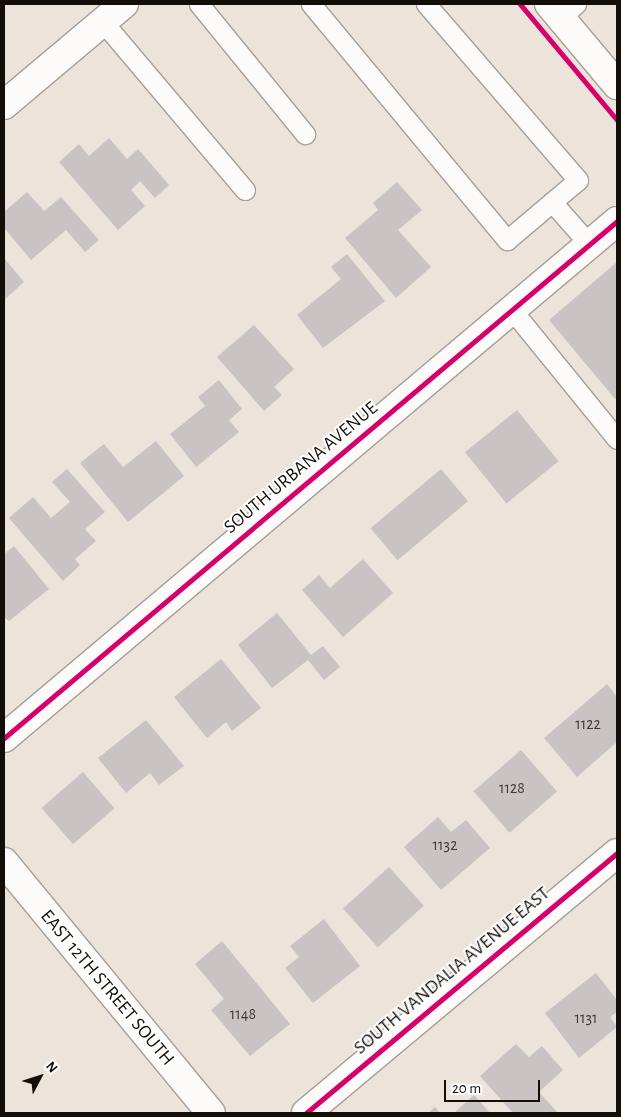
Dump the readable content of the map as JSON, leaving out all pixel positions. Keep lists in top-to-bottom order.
{
  "streets": {
    "street": ["SOUTH URBANA AVENUE", "SOUTH VANDALIA AVENUE EAST", "EAST 12TH STREET SOUTH"]
  },
  "house_numbers": [
    "1122",
    "1128",
    "1132",
    "1148",
    "1131"
  ],
  "scale_bar": "20 m",
  "north": "top right"
}
